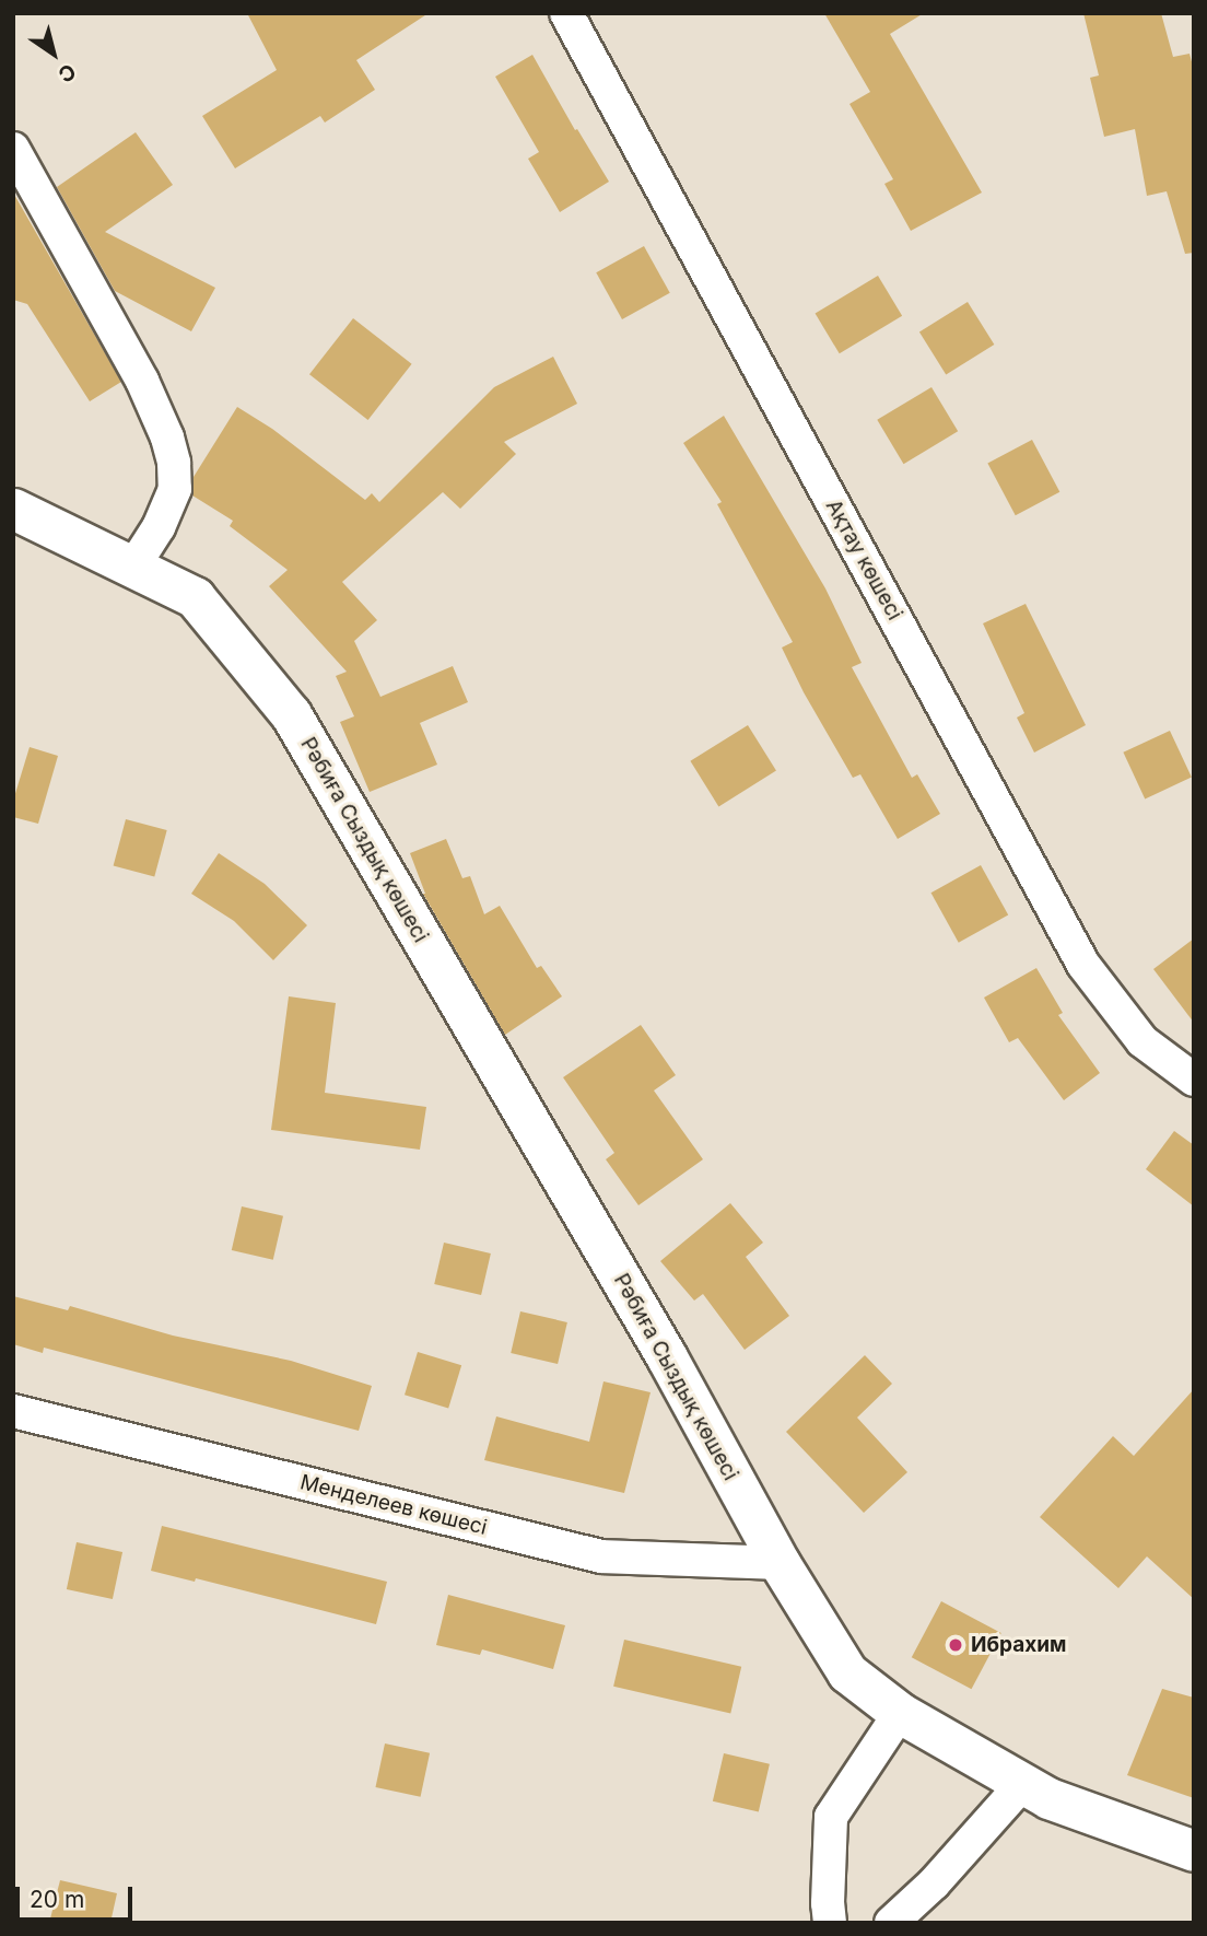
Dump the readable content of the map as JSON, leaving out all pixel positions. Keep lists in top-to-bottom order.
{
  "streets": {
    "street": ["Ақтау көшесі", "Рәбиға Сыздық көшесі", "Менделеев көшесі"]
  },
  "crossings": [
    ["Рәбиға Сыздық көшесі", "Менделеев көшесі"]
  ],
  "places": ["Ибрахим"],
  "scale_bar": "20 m",
  "north": "bottom right"
}
